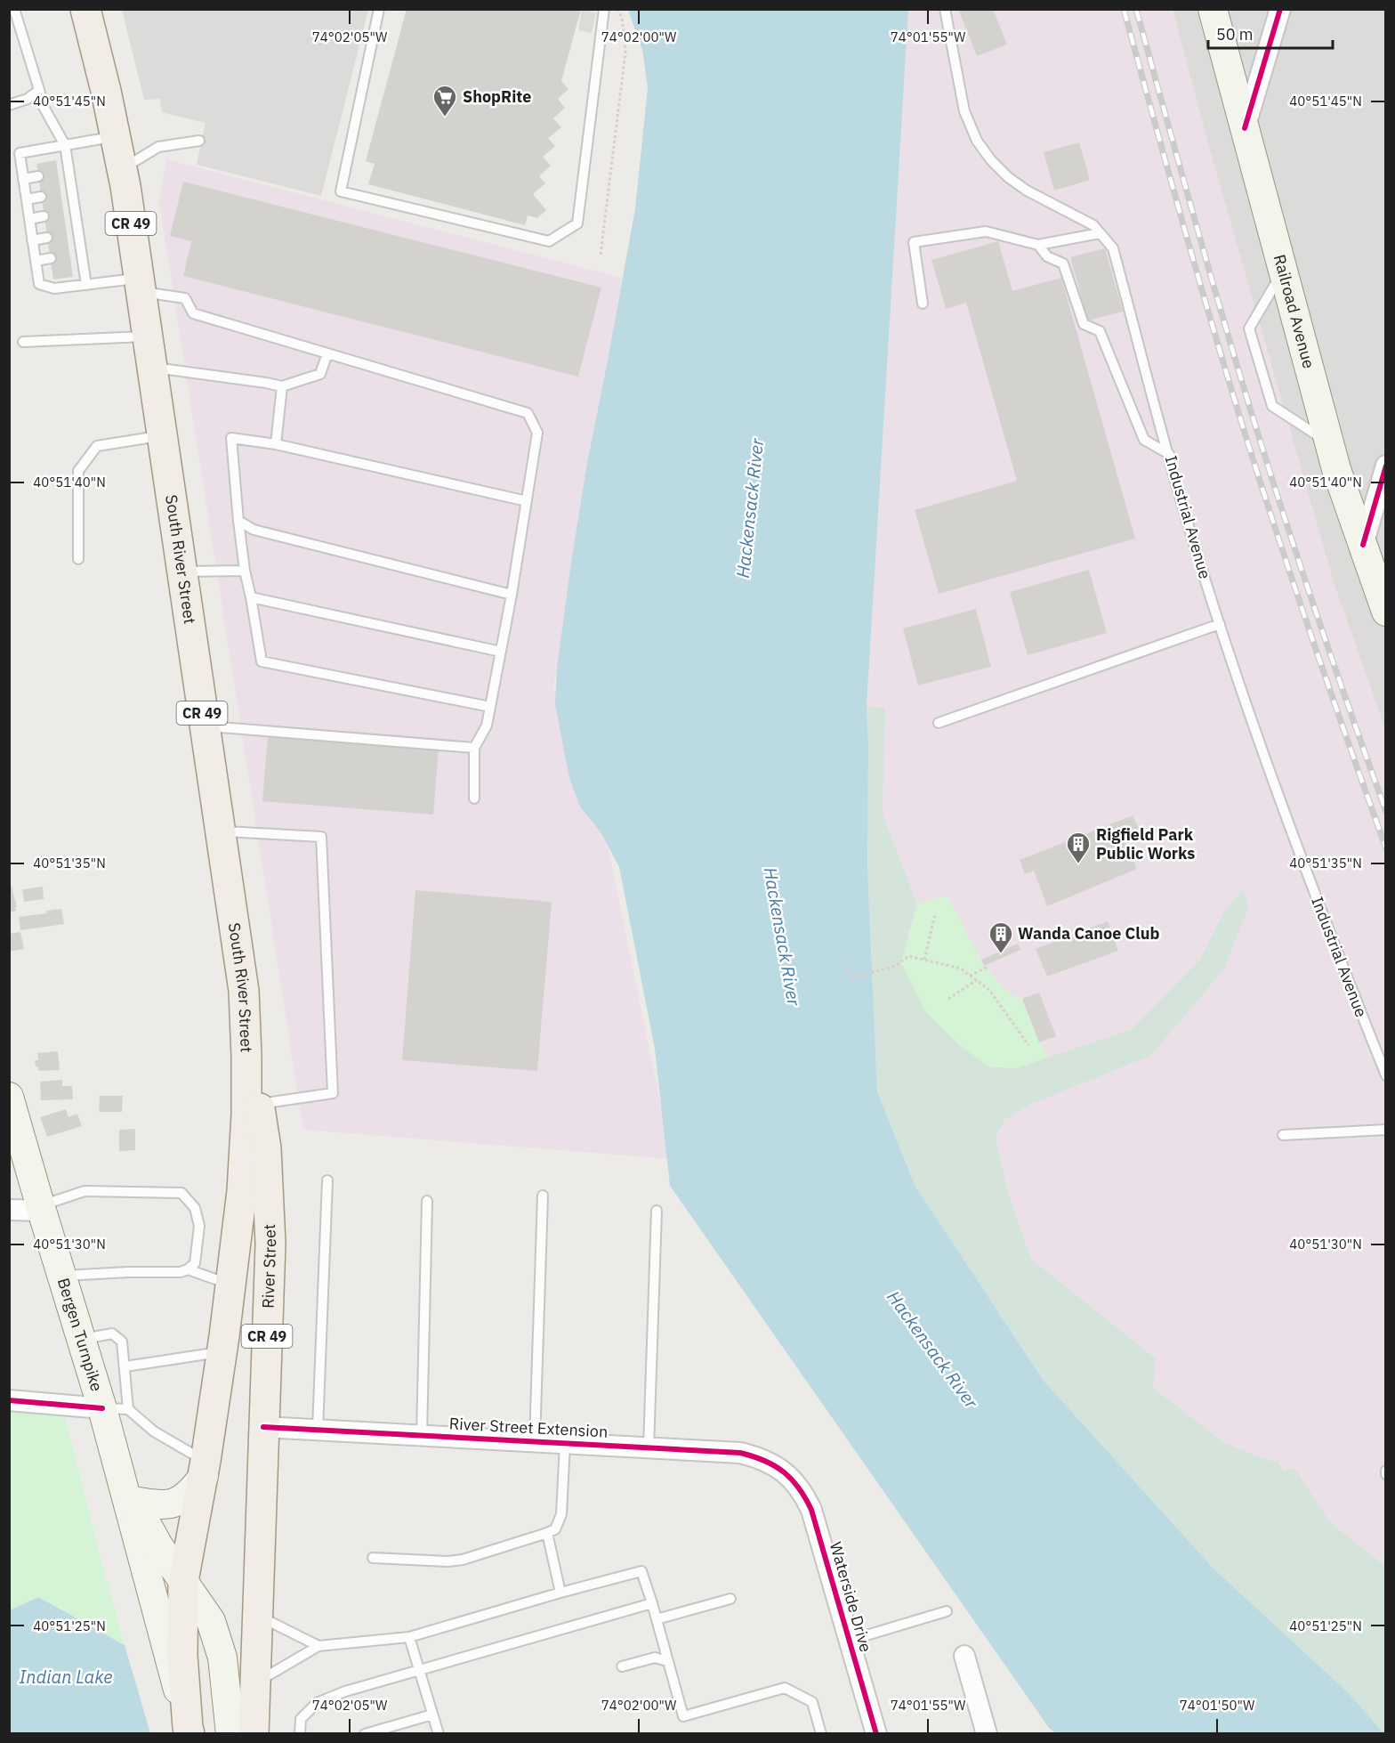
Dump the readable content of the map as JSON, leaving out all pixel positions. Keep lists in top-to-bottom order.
{
  "streets": {
    "main road": [
      "CR 49",
      "Railroad Avenue",
      "South River Street",
      "River Street",
      "Bergen Turnpike"
    ],
    "street": ["River Street Extension", "Waterside Drive"],
    "lane": ["Industrial Avenue"]
  },
  "crossings": [
    ["South River Street", "River Street"],
    ["River Street", "Bergen Turnpike"],
    ["River Street", "River Street Extension"],
    ["River Street Extension", "Waterside Drive"]
  ],
  "water": ["Hackensack River", "Indian Lake"],
  "places": {
    "supermarket": ["ShopRite"],
    "building": ["Rigfield Park Public Works", "Wanda Canoe Club"]
  },
  "scale_bar": "50 m",
  "coordinates": [
    "74°02'05\"W",
    "74°02'00\"W",
    "74°01'55\"W",
    "40°51'45\"N",
    "40°51'40\"N",
    "40°51'35\"N",
    "40°51'30\"N",
    "40°51'25\"N",
    "74°01'50\"W"
  ]
}
